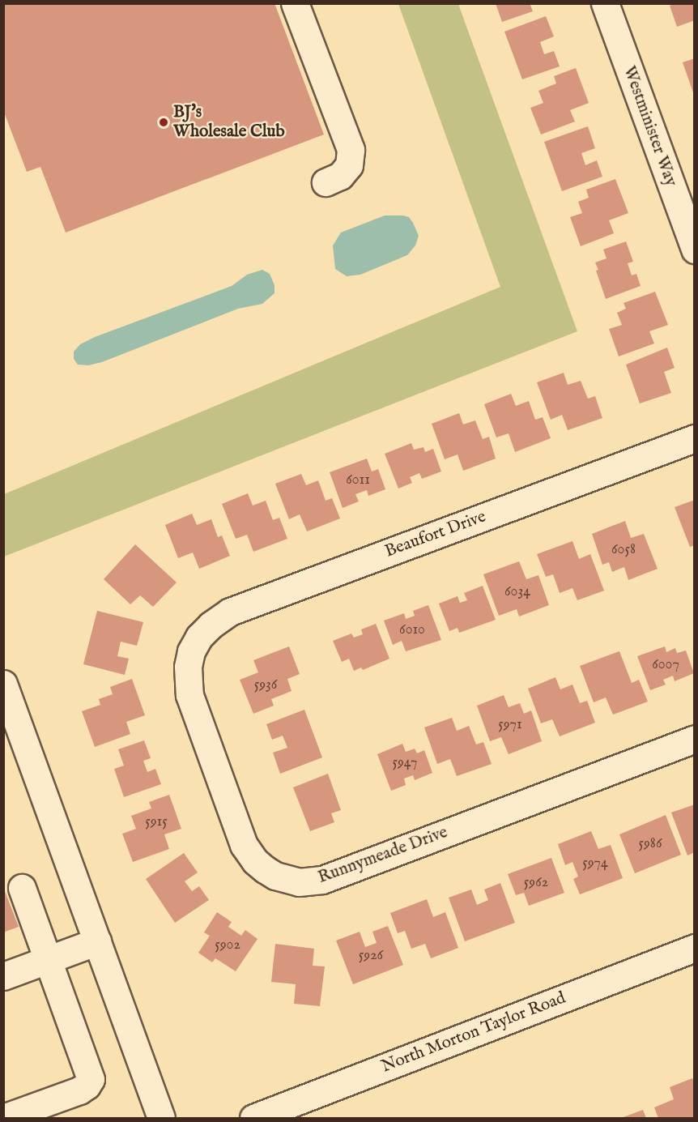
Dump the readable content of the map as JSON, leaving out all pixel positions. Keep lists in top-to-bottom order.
{
  "streets": {
    "street": [
      "Westminister Way",
      "Beaufort Drive",
      "Runnymeade Drive",
      "North Morton Taylor Road"
    ]
  },
  "crossings": [
    ["Beaufort Drive", "Runnymeade Drive"]
  ],
  "places": ["BJ's Wholesale Club"],
  "house_numbers": [
    "6011",
    "6058",
    "6034",
    "6010",
    "6007",
    "5936",
    "5971",
    "5947",
    "5915",
    "5986",
    "5974",
    "5962",
    "5902",
    "5926"
  ]
}
